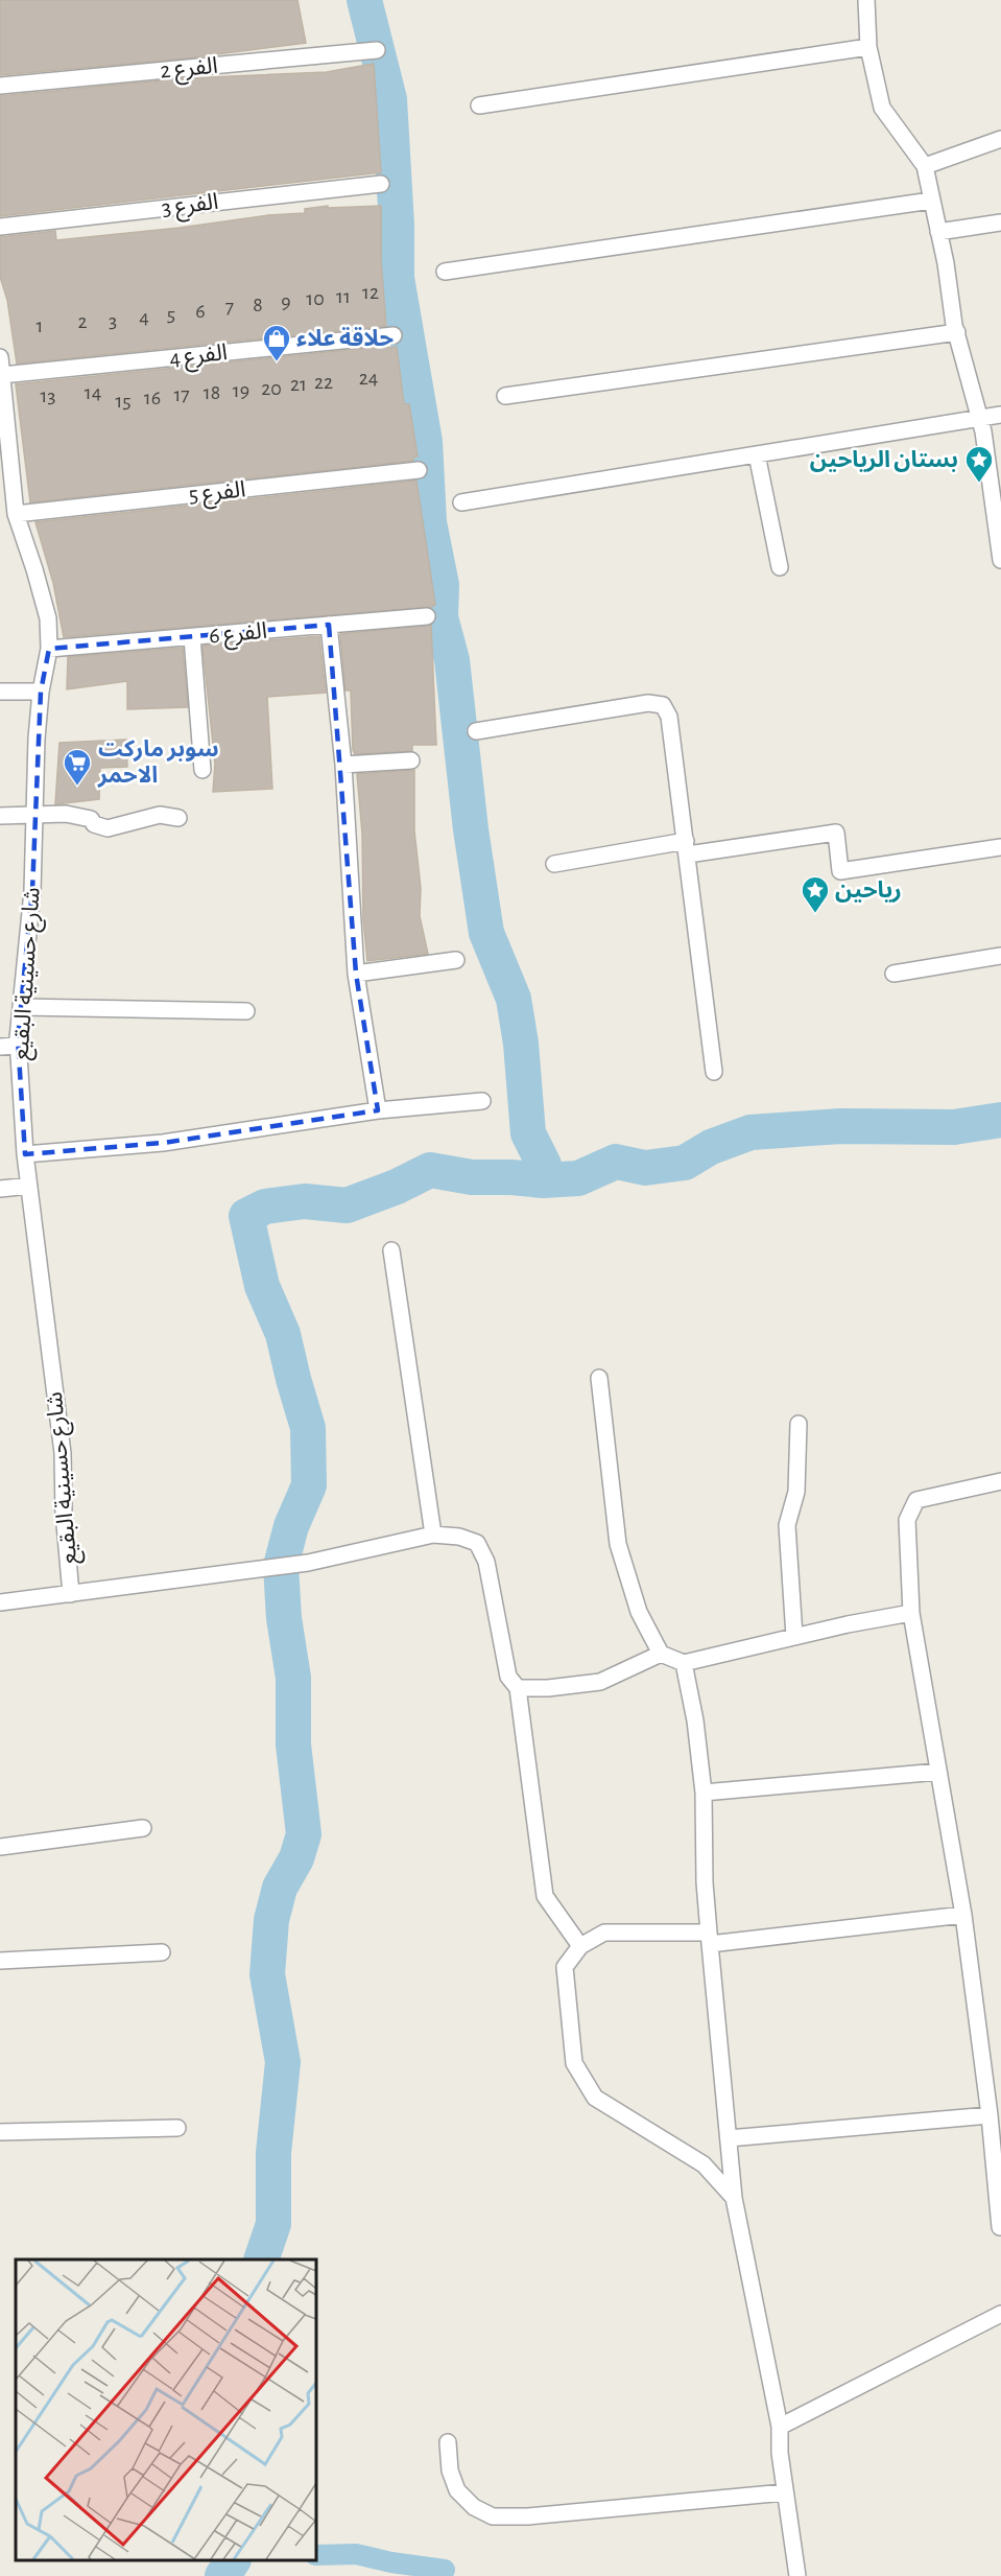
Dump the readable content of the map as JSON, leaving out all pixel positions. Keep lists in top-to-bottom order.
{
  "streets": {
    "street": [
      "الفرع 2",
      "الفرع 3",
      "الفرع 4",
      "الفرع 5",
      "الفرع 6",
      "شارع حسينية البقيع"
    ]
  },
  "crossings": [
    ["الفرع 4", "شارع حسينية البقيع"],
    ["الفرع 5", "شارع حسينية البقيع"],
    ["الفرع 6", "شارع حسينية البقيع"]
  ],
  "places": {
    "shop": ["حلاقة علاء"],
    "place": ["بستان الرياحين", "رياحين"],
    "supermarket": ["سوبر ماركت الاحمر"]
  },
  "house_numbers": [
    "12",
    "11",
    "10",
    "9",
    "8",
    "7",
    "6",
    "5",
    "4",
    "3",
    "2",
    "1",
    "24",
    "22",
    "21",
    "20",
    "19",
    "14",
    "18",
    "17",
    "13",
    "16",
    "15"
  ]
}
